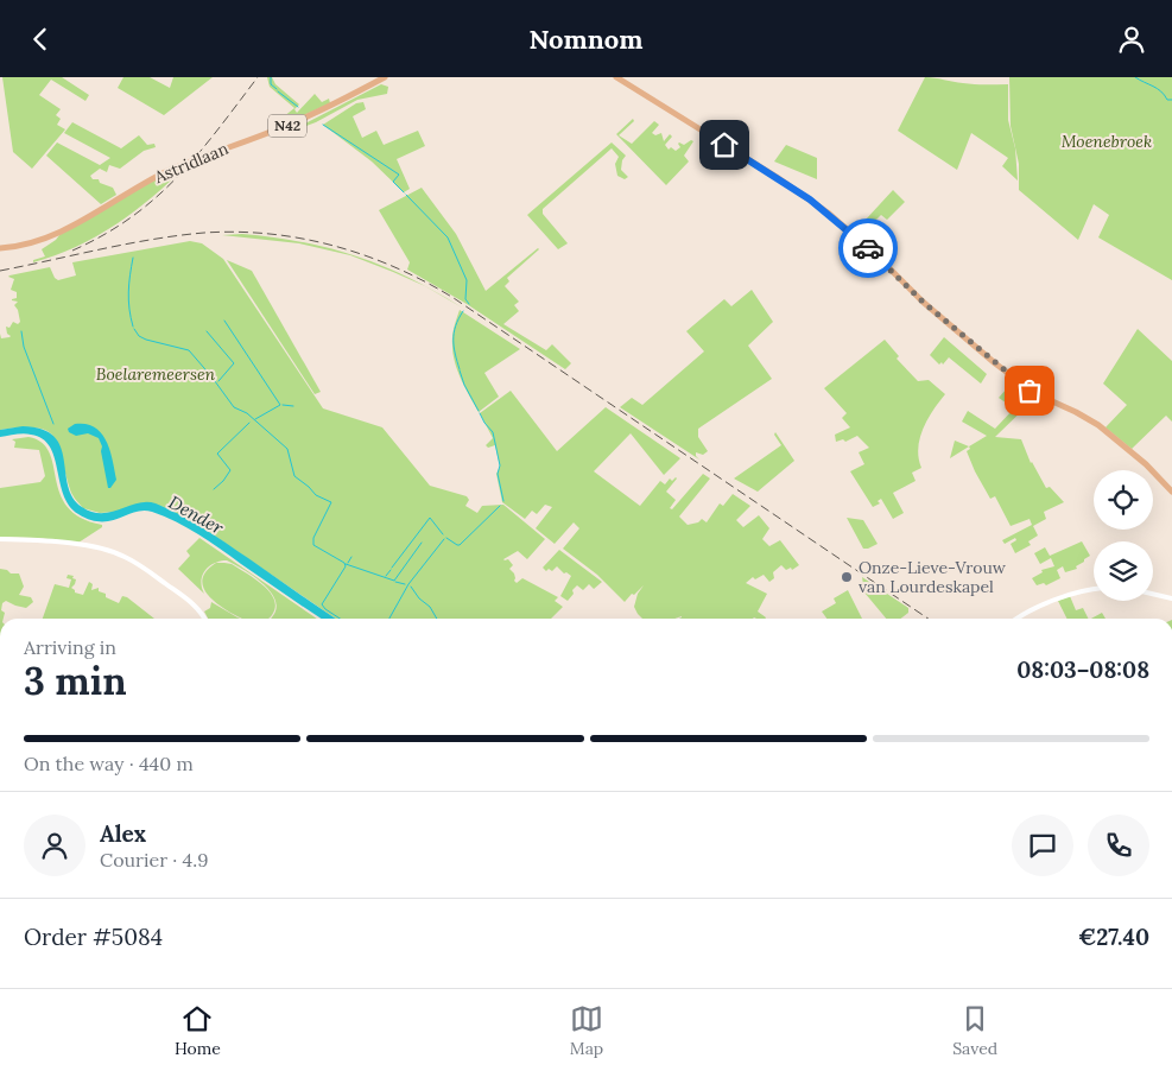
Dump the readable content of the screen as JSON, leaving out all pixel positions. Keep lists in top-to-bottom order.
{
  "streets": {
    "main road": ["N42", "Astridlaan"]
  },
  "water": ["Dender"],
  "parks": ["Moenebroek", "Boelaremeersen"],
  "places": ["Onze-Lieve-Vrouw van Lourdeskapel"],
  "page": {
    "header": "Nomnom",
    "heading": ["3 min", "Arriving in", "08:03–08:08"],
    "panel": [
      "Alex",
      "Courier · 4.9",
      "Order #5084",
      "€27.40"
    ],
    "bar": "On the way · 440 m",
    "tabs": ["Home", "Map", "Saved"]
  }
}
